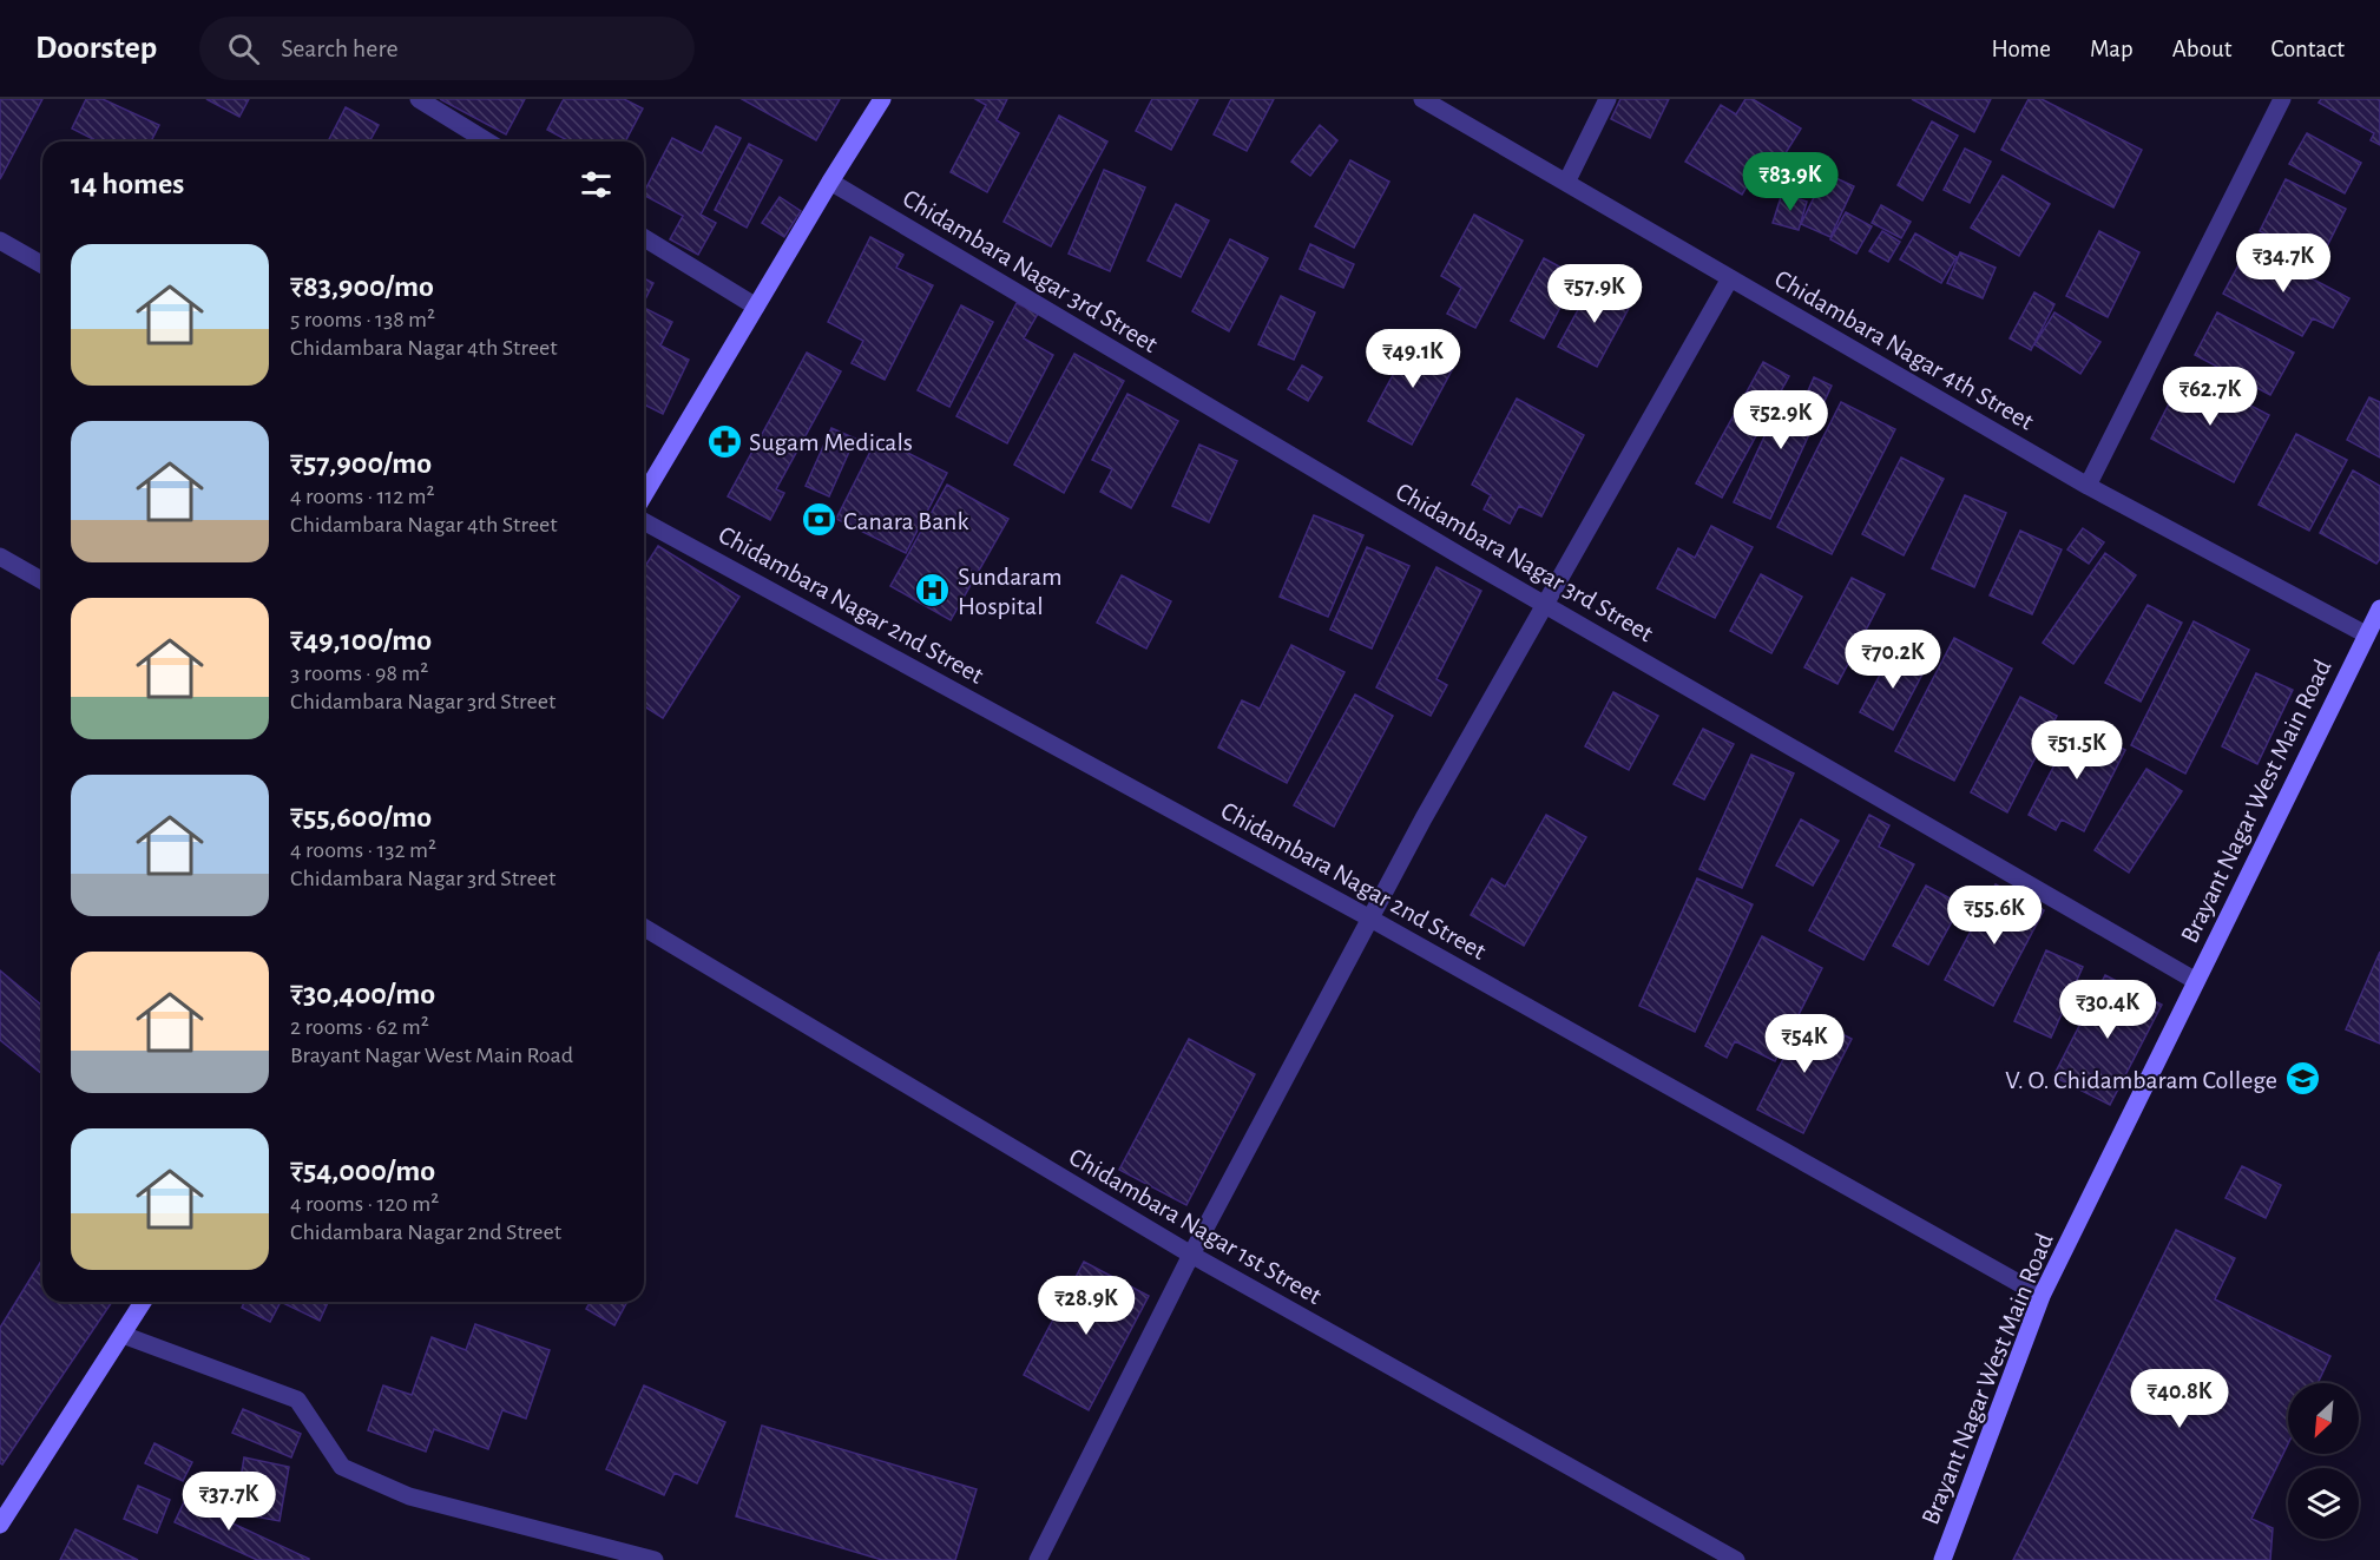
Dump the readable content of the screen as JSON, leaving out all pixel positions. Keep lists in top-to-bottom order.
{
  "streets": {
    "street": [
      "Chidambara Nagar 3rd Street",
      "Chidambara Nagar 4th Street",
      "Chidambara Nagar 2nd Street",
      "Brayant Nagar West Main Road",
      "Chidambara Nagar 1st Street"
    ]
  },
  "crossings": [
    ["Chidambara Nagar 3rd Street", "Brayant Nagar West Main Road"],
    ["Chidambara Nagar 4th Street", "Brayant Nagar West Main Road"],
    ["Chidambara Nagar 2nd Street", "Brayant Nagar West Main Road"]
  ],
  "places": {
    "pharmacy": ["Sugam Medicals"],
    "bank": ["Canara Bank"],
    "hospital": ["Sundaram Hospital"],
    "school or university": ["V. O. Chidambaram College"]
  },
  "north": "bottom left",
  "page": {
    "header": "Doorstep",
    "search": "Search here",
    "nav": [
      "Home",
      "Map",
      "About",
      "Contact"
    ],
    "heading": "14 homes",
    "price": [
      "₹83.9K",
      "₹34.7K",
      "₹57.9K",
      "₹49.1K",
      "₹62.7K",
      "₹52.9K",
      "₹70.2K",
      "₹51.5K",
      "₹55.6K",
      "₹30.4K",
      "₹54K",
      "₹28.9K",
      "₹40.8K",
      "₹37.7K"
    ],
    "list": [
      {
        "name": "₹83,900/mo",
        "note": "5 rooms · 138 m² · Chidambara Nagar 4th Street"
      },
      {
        "name": "₹57,900/mo",
        "note": "4 rooms · 112 m² · Chidambara Nagar 4th Street"
      },
      {
        "name": "₹49,100/mo",
        "note": "3 rooms · 98 m² · Chidambara Nagar 3rd Street"
      },
      {
        "name": "₹55,600/mo",
        "note": "4 rooms · 132 m² · Chidambara Nagar 3rd Street"
      },
      {
        "name": "₹30,400/mo",
        "note": "2 rooms · 62 m² · Brayant Nagar West Main Road"
      },
      {
        "name": "₹54,000/mo",
        "note": "4 rooms · 120 m² · Chidambara Nagar 2nd Street"
      }
    ]
  }
}
